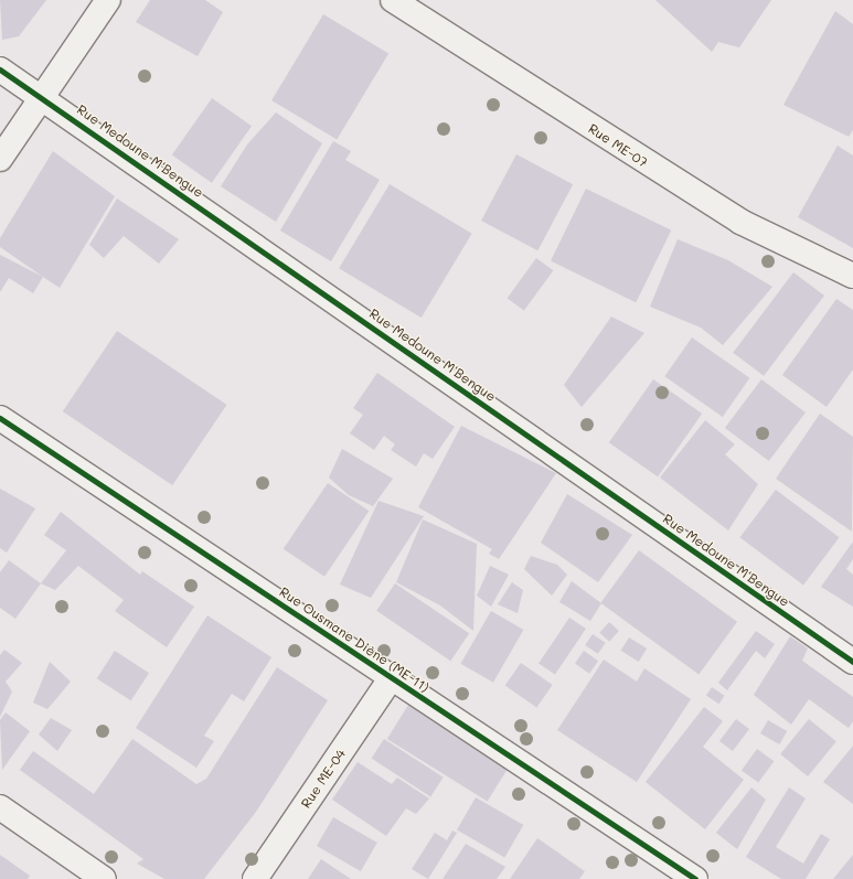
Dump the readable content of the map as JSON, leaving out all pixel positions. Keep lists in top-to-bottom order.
{
  "streets": {
    "street": [
      "Rue ME-07",
      "Rue Medoune M'Bengue",
      "Rue Ousmane Diène (ME-11)",
      "Rue ME-04"
    ]
  },
  "crossings": [
    ["Rue Ousmane Diène (ME-11)", "Rue ME-04"]
  ]
}
